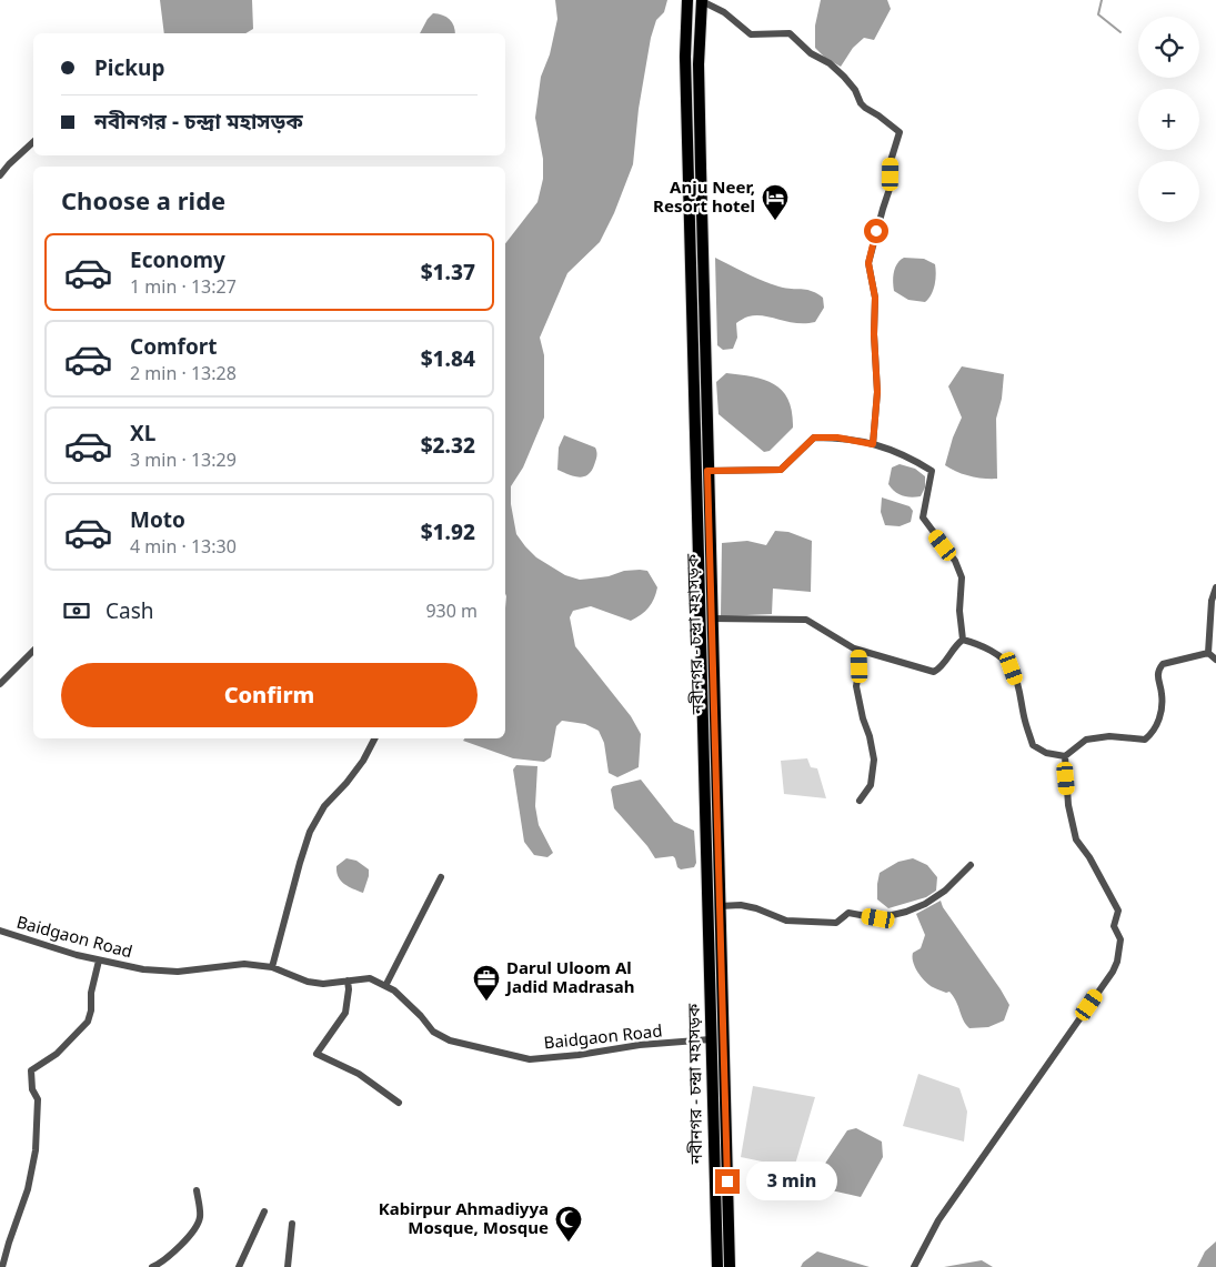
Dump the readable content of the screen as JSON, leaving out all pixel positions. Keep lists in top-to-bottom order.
{
  "streets": {
    "highway": ["নবীনগর - চন্দ্রা মহাসড়ক"],
    "street": ["Baidgaon Road"]
  },
  "crossings": [
    ["নবীনগর - চন্দ্রা মহাসড়ক", "Baidgaon Road"]
  ],
  "places": {
    "hotel": ["Anju Neer, Resort hotel"],
    "office": ["Darul Uloom Al Jadid Madrasah"],
    "mosque": ["Kabirpur Ahmadiyya Mosque, Mosque"]
  },
  "page": {
    "map_buttons": ["+", "−"],
    "banner": ["Pickup", "নবীনগর - চন্দ্রা মহাসড়ক"],
    "heading": "Choose a ride",
    "list": [
      {
        "name": "Economy",
        "note": "1 min · 13:27",
        "value": "$1.37"
      },
      {
        "name": "Comfort",
        "note": "2 min · 13:28",
        "value": "$1.84"
      },
      {
        "name": "XL",
        "note": "3 min · 13:29",
        "value": "$2.32"
      },
      {
        "name": "Moto",
        "note": "4 min · 13:30",
        "value": "$1.92"
      }
    ],
    "pay": ["Cash", "930 m"],
    "buttons": "Confirm",
    "bubble": "3 min"
  }
}
